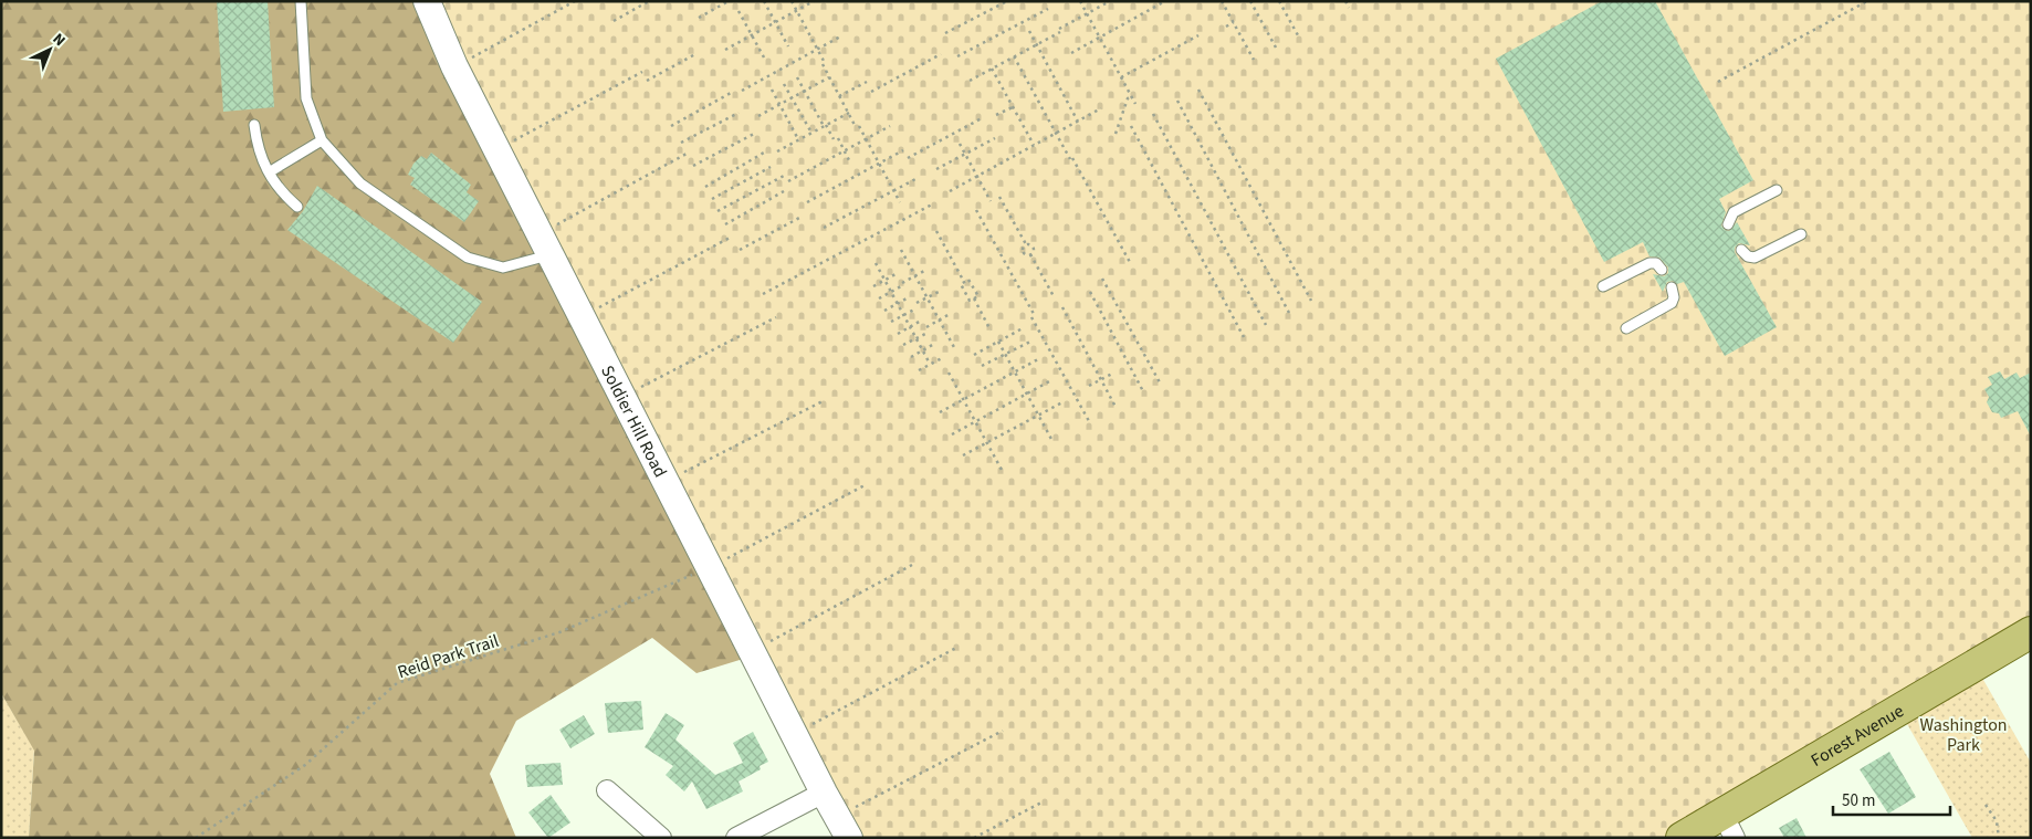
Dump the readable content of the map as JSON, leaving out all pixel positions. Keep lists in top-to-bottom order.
{
  "streets": {
    "main road": ["Forest Avenue"],
    "street": ["Soldier Hill Road"],
    "path": ["Reid Park Trail"]
  },
  "crossings": [
    ["Soldier Hill Road", "Reid Park Trail"]
  ],
  "parks": ["Washington Park"],
  "scale_bar": "50 m",
  "north": "top right"
}
